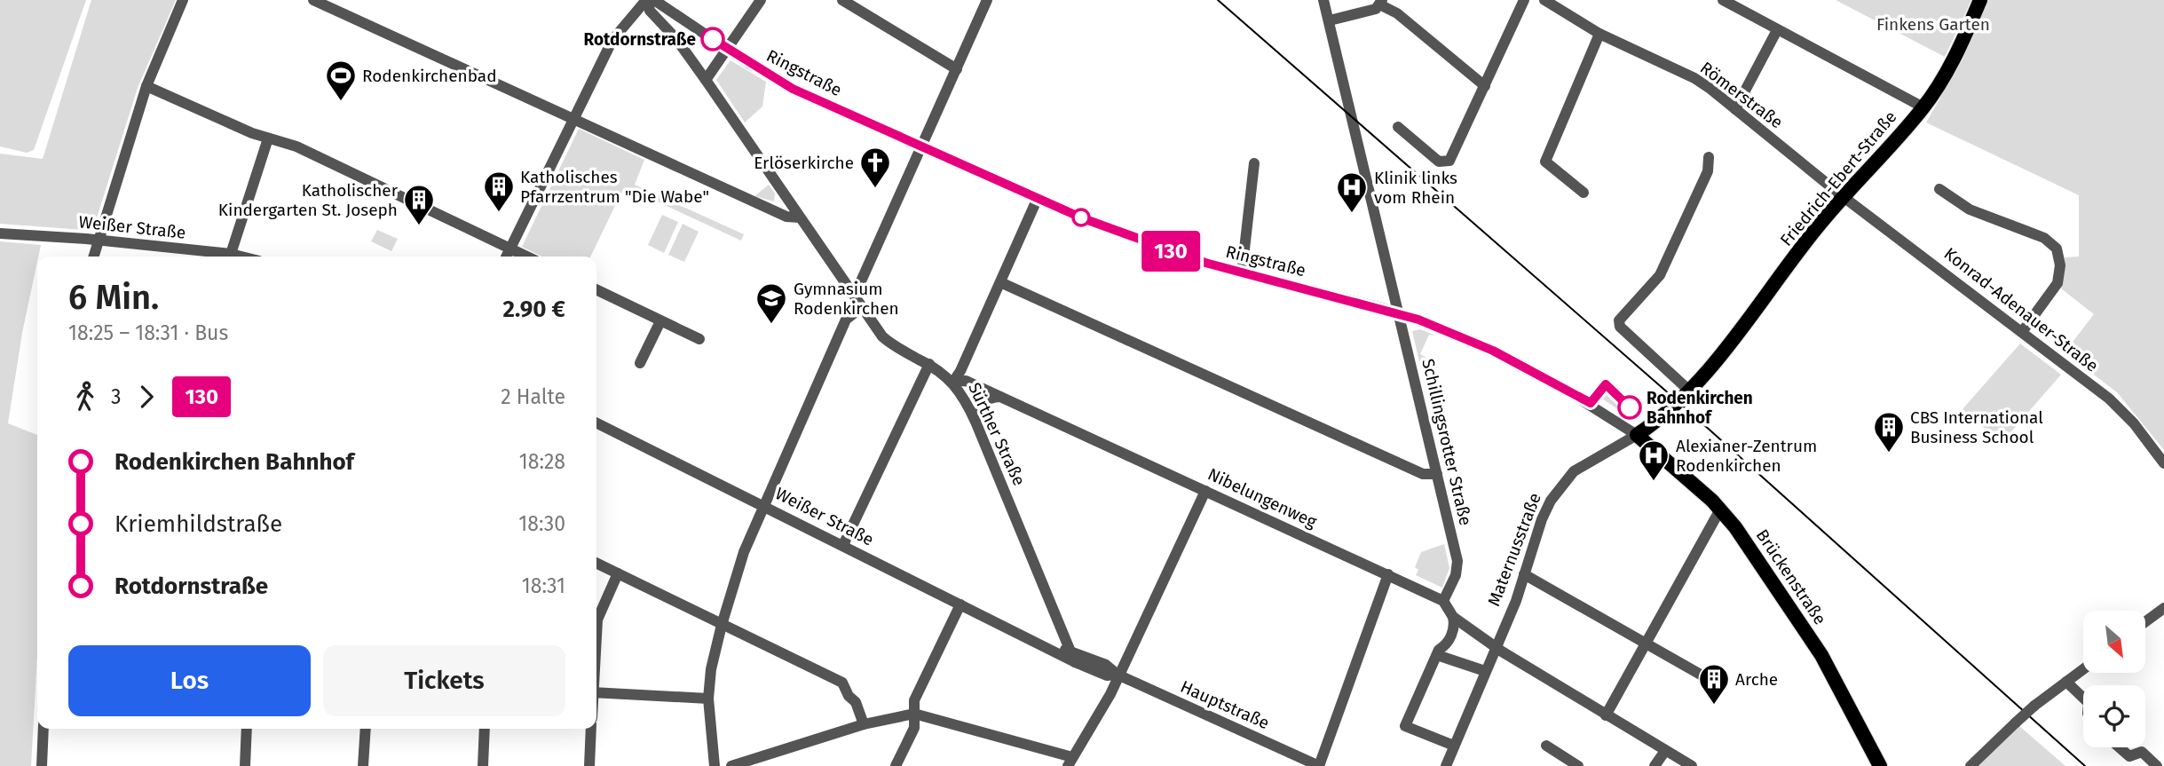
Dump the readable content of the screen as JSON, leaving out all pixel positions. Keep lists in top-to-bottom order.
{
  "streets": {
    "main road": ["Friedrich-Ebert-Straße", "Maternusstraße", "Brückenstraße"],
    "street": [
      "Ringstraße",
      "Römerstraße",
      "Weißer Straße",
      "Konrad-Adenauer-Straße",
      "Sürther Straße",
      "Schillingsrotter Straße",
      "Nibelungenweg",
      "Hauptstraße"
    ]
  },
  "crossings": [
    ["Ringstraße", "Schillingsrotter Straße"],
    ["Ringstraße", "Maternusstraße"],
    ["Ringstraße", "Brückenstraße"],
    ["Römerstraße", "Friedrich-Ebert-Straße"],
    ["Römerstraße", "Konrad-Adenauer-Straße"],
    ["Friedrich-Ebert-Straße", "Konrad-Adenauer-Straße"],
    ["Friedrich-Ebert-Straße", "Maternusstraße"],
    ["Weißer Straße", "Sürther Straße"],
    ["Weißer Straße", "Hauptstraße"],
    ["Sürther Straße", "Nibelungenweg"],
    ["Sürther Straße", "Hauptstraße"],
    ["Schillingsrotter Straße", "Nibelungenweg"],
    ["Maternusstraße", "Brückenstraße"]
  ],
  "parks": ["Finkens Garten"],
  "places": {
    "other": ["Rotdornstraße", "Rodenkirchen Bahnhof"],
    "sports": ["Rodenkirchenbad"],
    "church": ["Erlöserkirche"],
    "building": [
      "Katholisches Pfarrzentrum \"Die Wabe\"",
      "Katholischer Kindergarten St. Joseph",
      "CBS International Business School",
      "Arche"
    ],
    "hospital": ["Klinik links vom Rhein", "Alexianer-Zentrum Rodenkirchen"],
    "school or university": ["Gymnasium Rodenkirchen"]
  },
  "lines": ["bus line 130"],
  "north": "bottom right",
  "page": {
    "on_map": "130",
    "heading": ["6 Min.", "18:25 – 18:31 · Bus", "2.90 €"],
    "legs": ["3", "130", "2 Halte"],
    "list": [
      {
        "name": "Rodenkirchen Bahnhof",
        "value": "18:28"
      },
      {
        "name": "Kriemhildstraße",
        "value": "18:30"
      },
      {
        "name": "Rotdornstraße",
        "value": "18:31"
      }
    ],
    "buttons": ["Los", "Tickets"]
  }
}
